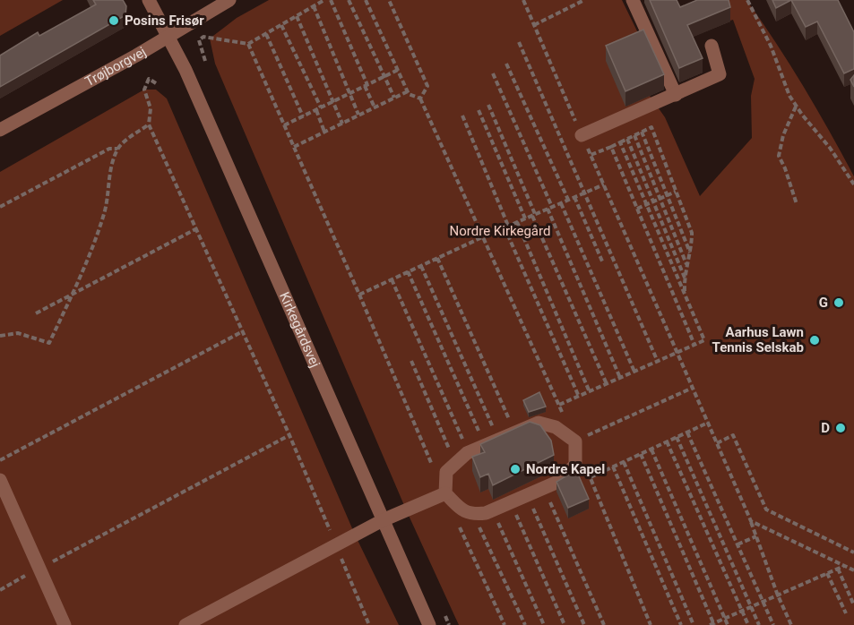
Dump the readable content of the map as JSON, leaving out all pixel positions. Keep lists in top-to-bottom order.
{
  "streets": {
    "street": ["Trøjborgvej", "Kirkegårdsvej"]
  },
  "crossings": [
    ["Trøjborgvej", "Kirkegårdsvej"]
  ],
  "parks": ["Nordre Kirkegård"],
  "places": [
    "Posins Frisør",
    "G",
    "Aarhus Lawn Tennis Selskab",
    "D",
    "Nordre Kapel"
  ]
}
